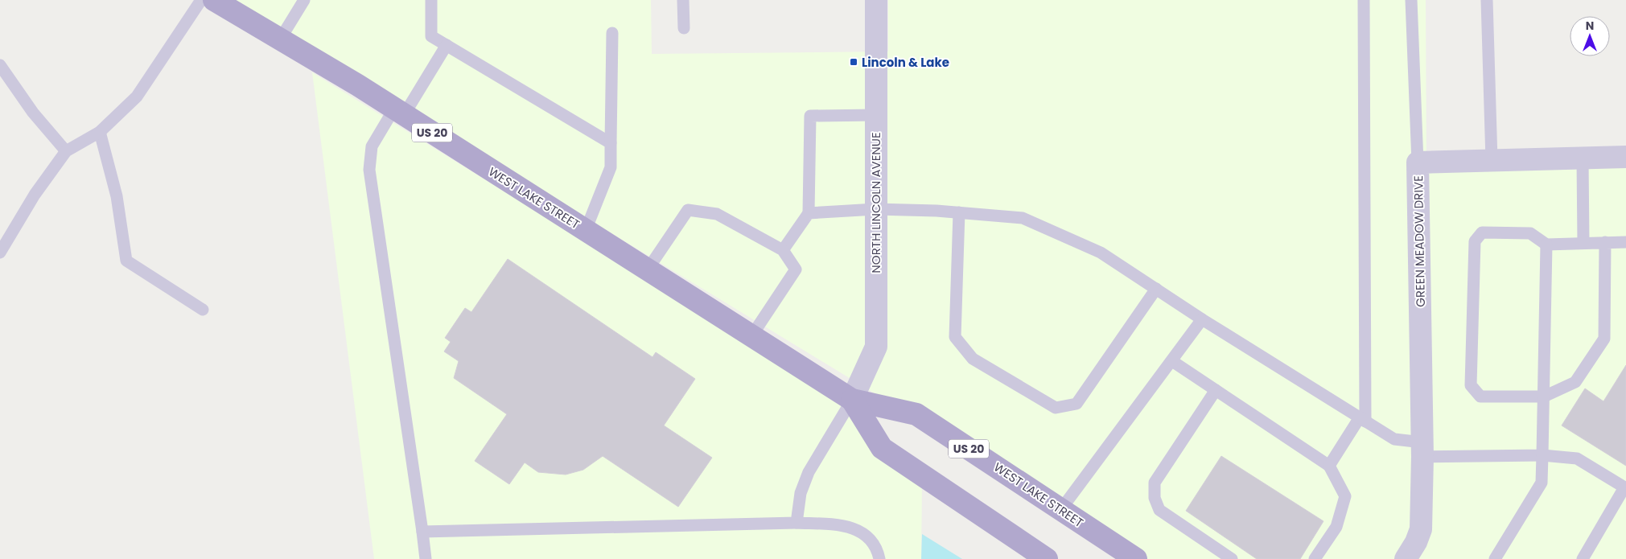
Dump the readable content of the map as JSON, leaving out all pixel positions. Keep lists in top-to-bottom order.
{
  "streets": {
    "main road": ["US 20", "WEST LAKE STREET"],
    "street": ["NORTH LINCOLN AVENUE", "GREEN MEADOW DRIVE"]
  },
  "crossings": [
    ["WEST LAKE STREET", "NORTH LINCOLN AVENUE"]
  ],
  "places": {
    "transit": ["Lincoln & Lake"]
  },
  "north": "top"
}
